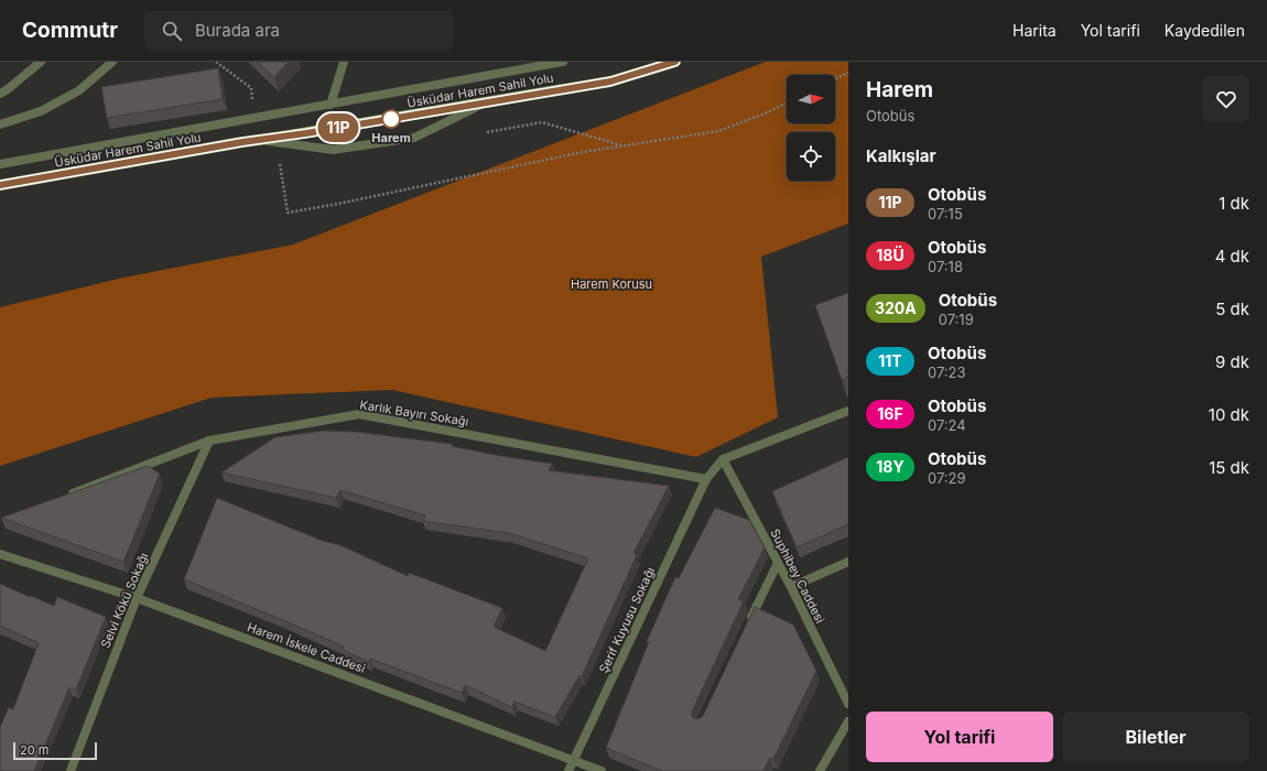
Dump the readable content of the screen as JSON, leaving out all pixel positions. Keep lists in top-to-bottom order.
{
  "streets": {
    "main road": ["Üsküdar Harem Sahil Yolu"],
    "street": [
      "Karlık Bayırı Sokağı",
      "Suphibey Caddesi",
      "Selvi Kökü Sokağı",
      "Şerif Kuyusu Sokağı",
      "Harem İskele Caddesi"
    ]
  },
  "crossings": [
    ["Karlık Bayırı Sokağı", "Selvi Kökü Sokağı"],
    ["Karlık Bayırı Sokağı", "Şerif Kuyusu Sokağı"],
    ["Selvi Kökü Sokağı", "Harem İskele Caddesi"],
    ["Şerif Kuyusu Sokağı", "Harem İskele Caddesi"]
  ],
  "parks": ["Harem Korusu"],
  "places": ["Harem"],
  "lines": ["bus line 11P"],
  "scale_bar": "20 m",
  "north": "right",
  "page": {
    "header": "Commutr",
    "search": "Burada ara",
    "nav": ["Harita", "Yol tarifi", "Kaydedilen"],
    "on_map": "11P",
    "heading": [
      ["Harem", "Otobüs"],
      "Kalkışlar"
    ],
    "list": [
      {
        "mark": "11P",
        "name": "Otobüs",
        "note": "07:15",
        "value": "1 dk"
      },
      {
        "mark": "18Ü",
        "name": "Otobüs",
        "note": "07:18",
        "value": "4 dk"
      },
      {
        "mark": "320A",
        "name": "Otobüs",
        "note": "07:19",
        "value": "5 dk"
      },
      {
        "mark": "11T",
        "name": "Otobüs",
        "note": "07:23",
        "value": "9 dk"
      },
      {
        "mark": "16F",
        "name": "Otobüs",
        "note": "07:24",
        "value": "10 dk"
      },
      {
        "mark": "18Y",
        "name": "Otobüs",
        "note": "07:29",
        "value": "15 dk"
      }
    ],
    "buttons": ["Yol tarifi", "Biletler"],
    "scale": "20 m"
  }
}
